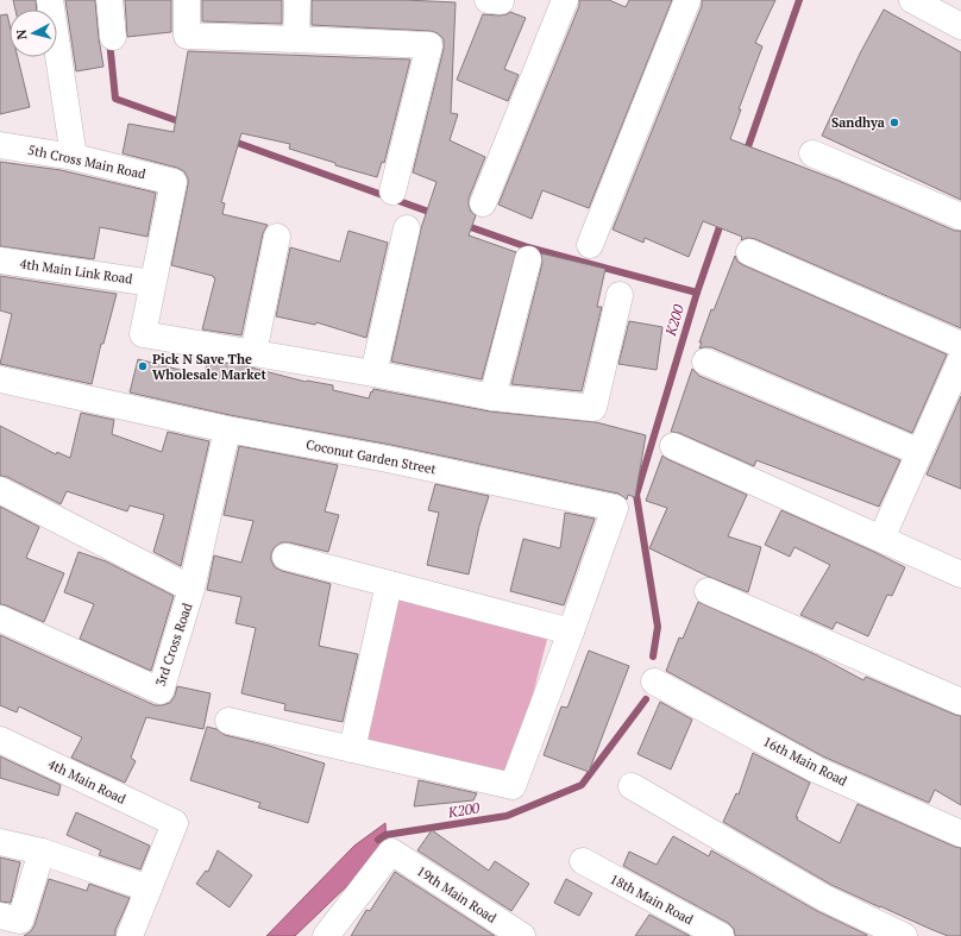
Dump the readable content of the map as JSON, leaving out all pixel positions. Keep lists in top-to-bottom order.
{
  "streets": {
    "street": [
      "5th Cross Main Road",
      "4th Main Link Road",
      "Coconut Garden Street",
      "3rd Cross Road",
      "16th Main Road",
      "4th Main Road",
      "19th Main Road",
      "18th Main Road"
    ]
  },
  "crossings": [
    ["5th Cross Main Road", "4th Main Link Road"],
    ["Coconut Garden Street", "3rd Cross Road"]
  ],
  "water": ["K200"],
  "places": ["Sandhya", "Pick N Save The Wholesale Market"],
  "north": "left"
}
